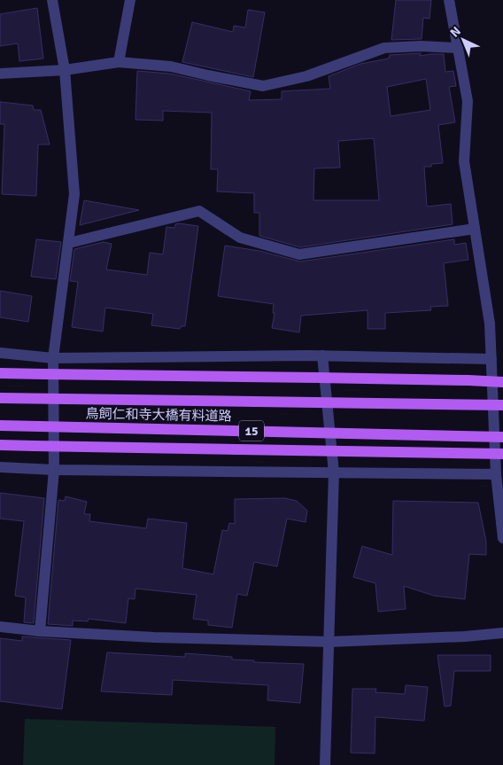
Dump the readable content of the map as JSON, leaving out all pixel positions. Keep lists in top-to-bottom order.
{
  "streets": {
    "main road": ["鳥飼仁和寺大橋有料道路", "15"]
  },
  "north": "top left"
}
